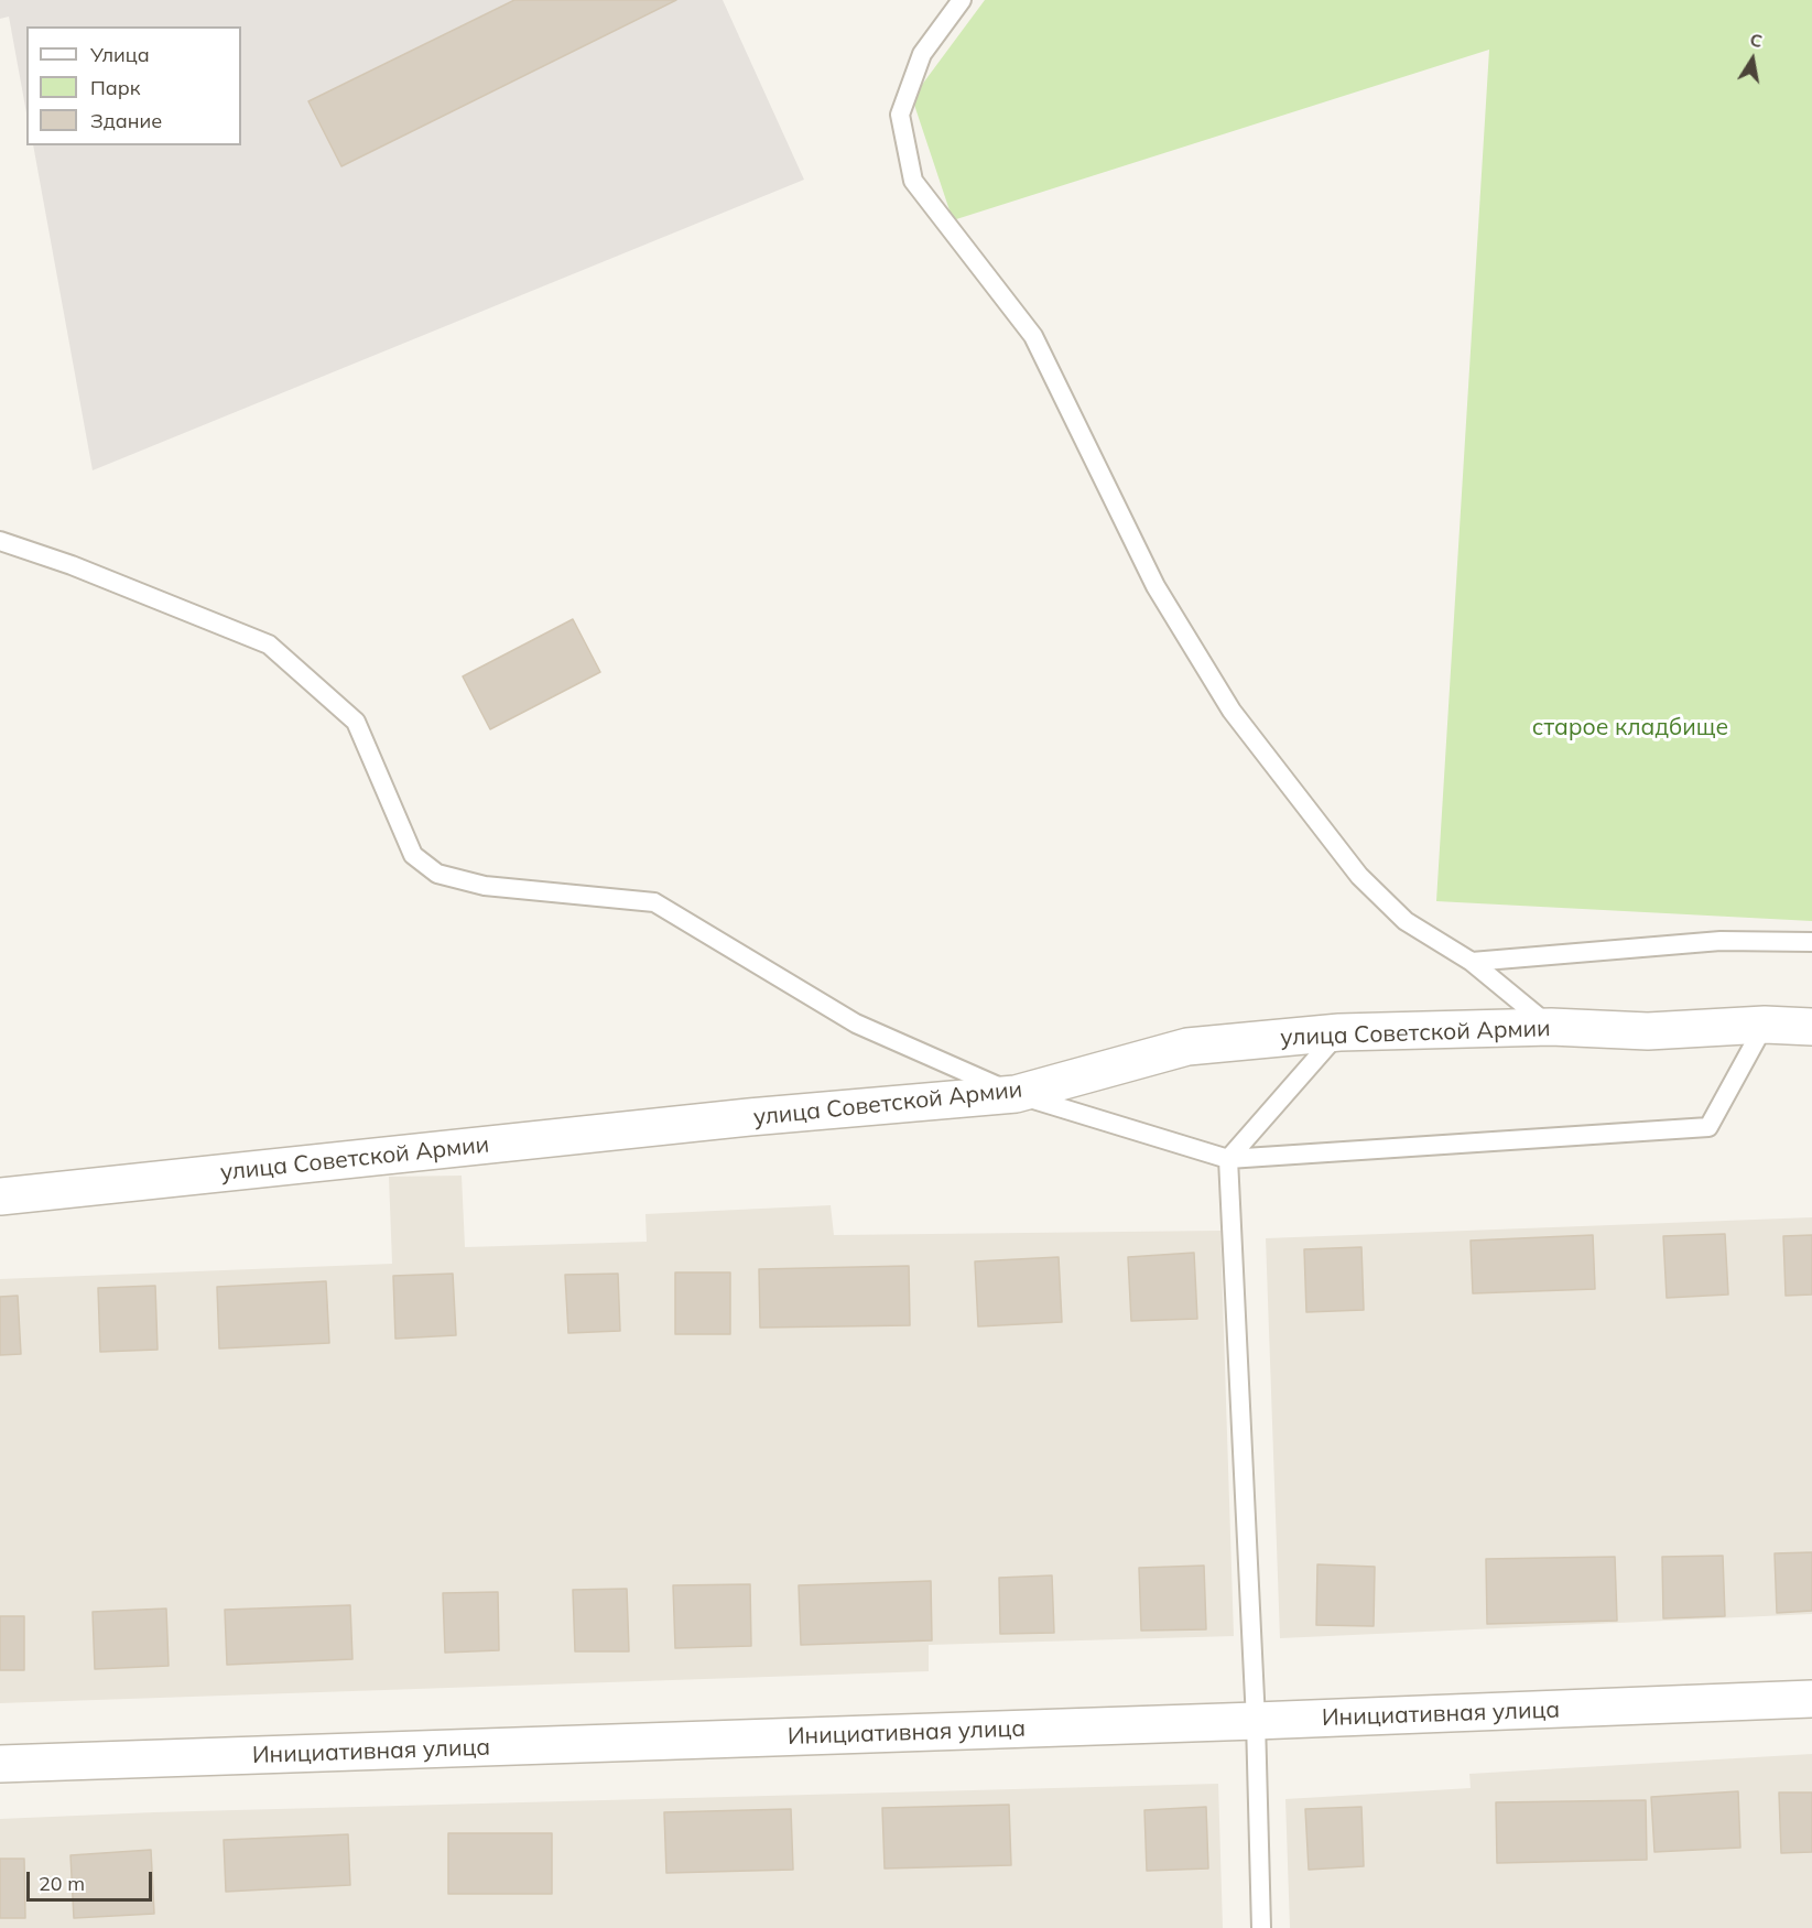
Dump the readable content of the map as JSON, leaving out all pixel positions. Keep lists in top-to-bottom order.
{
  "streets": {
    "street": ["улица Советской Армии", "Инициативная улица"]
  },
  "parks": ["старое кладбище"],
  "legend": ["Улица", "Парк", "Здание"],
  "scale_bar": "20 m",
  "north": "top"
}
